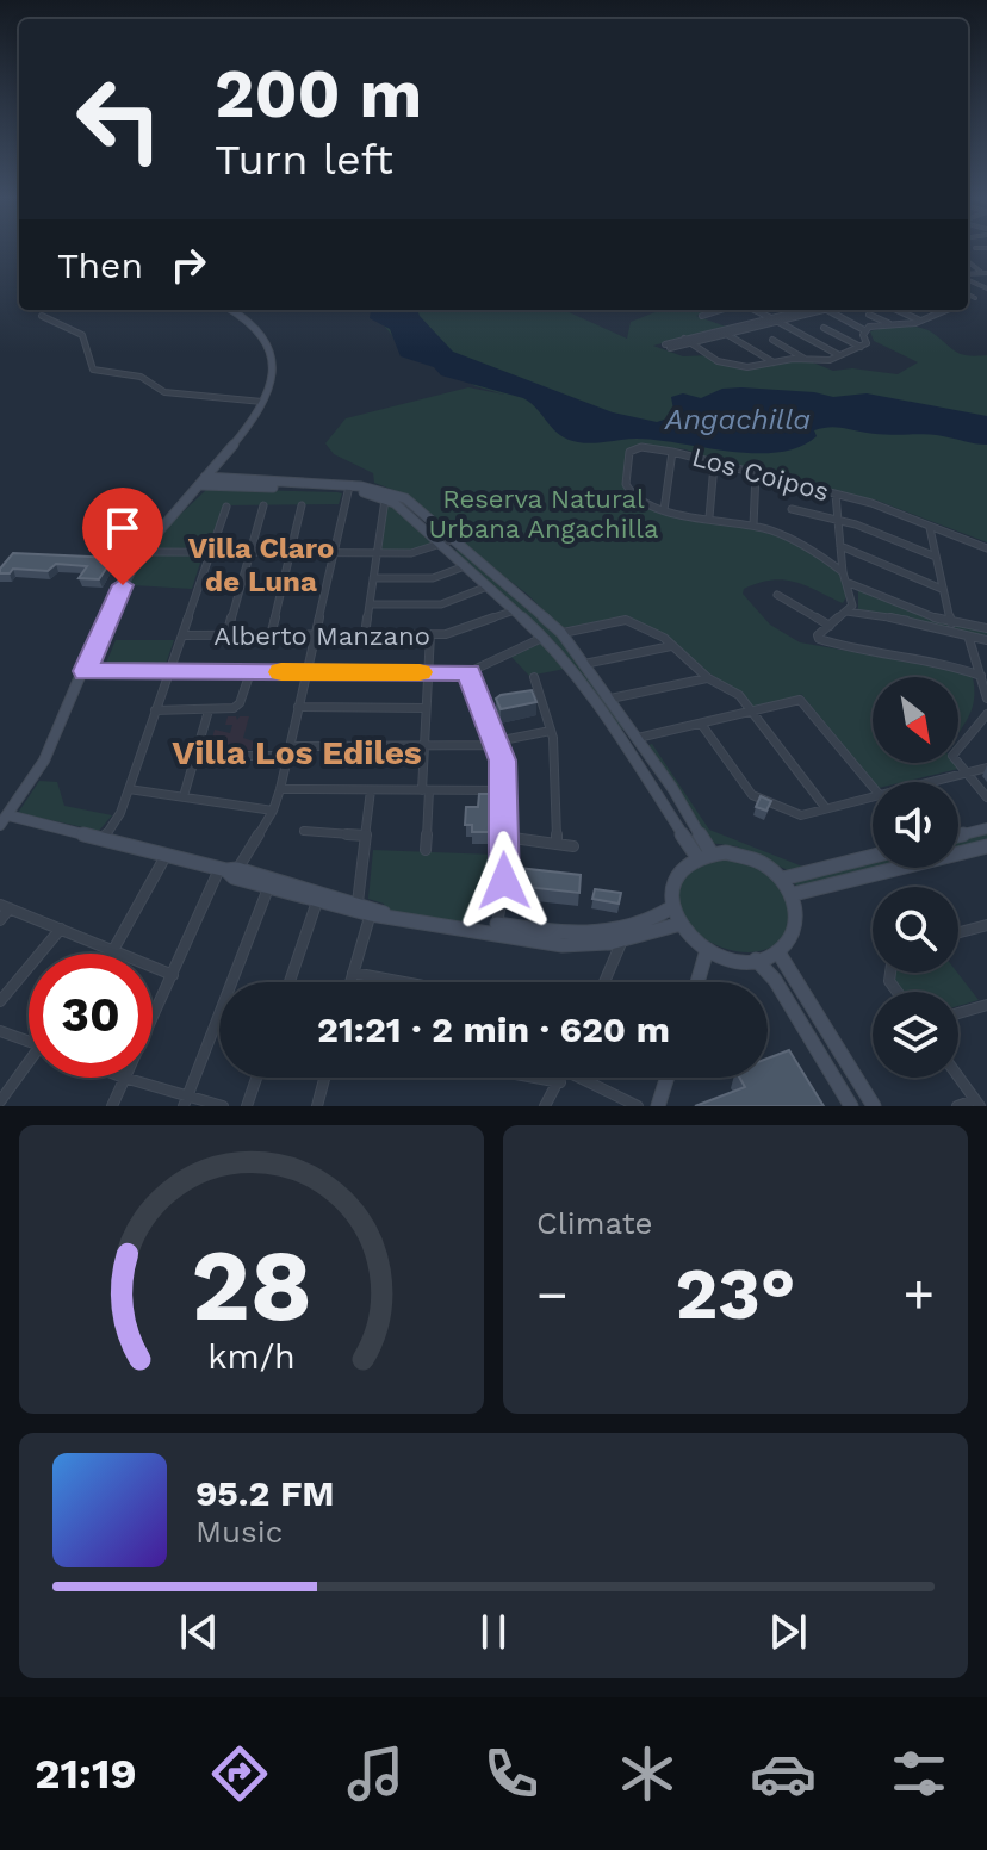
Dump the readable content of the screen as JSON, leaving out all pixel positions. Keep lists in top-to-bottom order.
{
  "streets": {
    "street": ["Los Coipos", "Alberto Manzano"]
  },
  "districts": ["Villa Claro de Luna", "Villa Los Ediles"],
  "water": ["Angachilla"],
  "parks": ["Reserva Natural Urbana Angachilla"],
  "north": "bottom right",
  "page": {
    "turn": ["200 m", "Turn left"],
    "then": "Then",
    "limit": "30",
    "trip": "21:21 · 2 min · 620 m",
    "tile": "Climate",
    "heat": ["−", "23°", "+"],
    "song": ["95.2 FM", "Music"],
    "tabs": "21:19",
    "gauge": ["28", "km/h"]
  }
}
